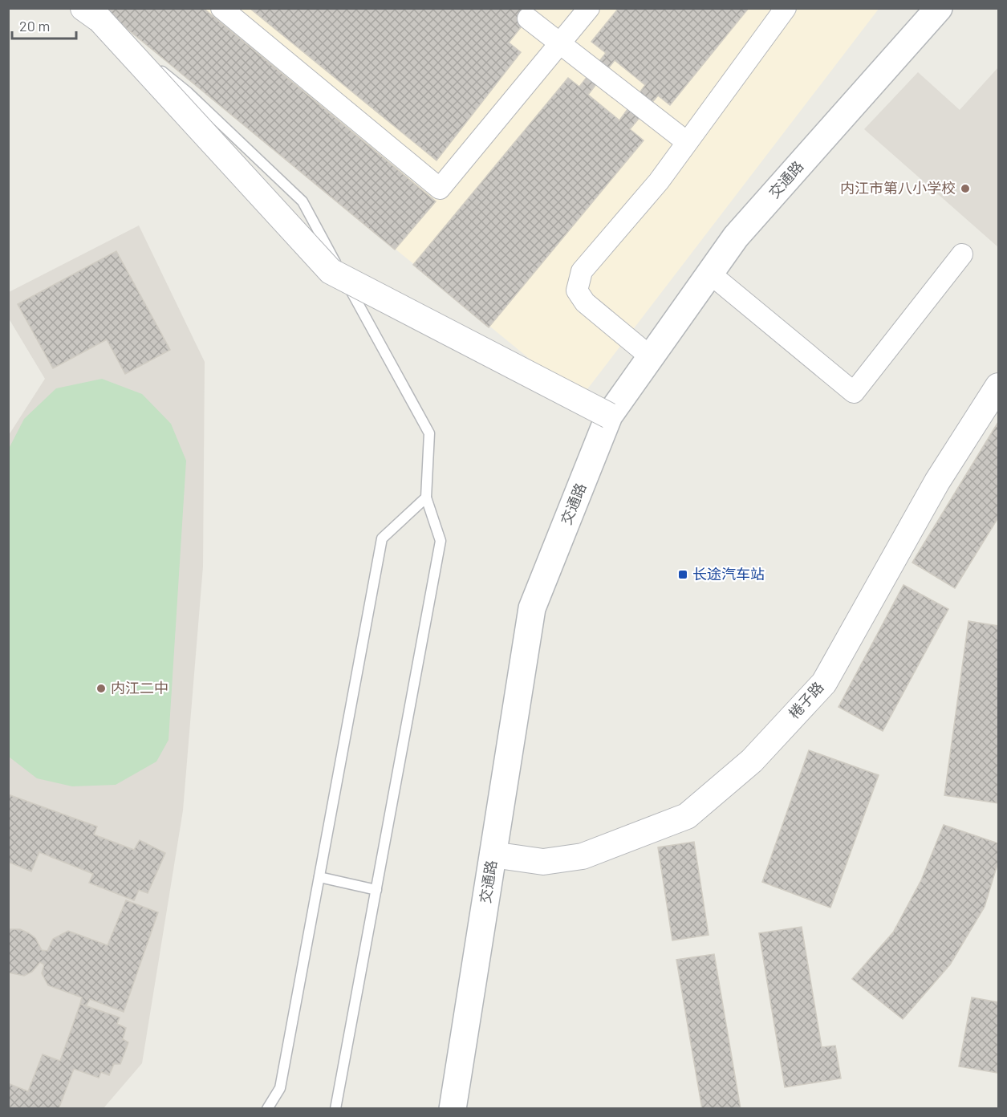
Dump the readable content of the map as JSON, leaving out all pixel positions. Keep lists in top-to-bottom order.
{
  "streets": {
    "main road": ["交通路"],
    "street": ["棬子路"]
  },
  "crossings": [
    ["交通路", "棬子路"]
  ],
  "places": {
    "other": ["内江市第八小学校", "内江二中"],
    "transit": ["长途汽车站"]
  },
  "scale_bar": "20 m"
}
